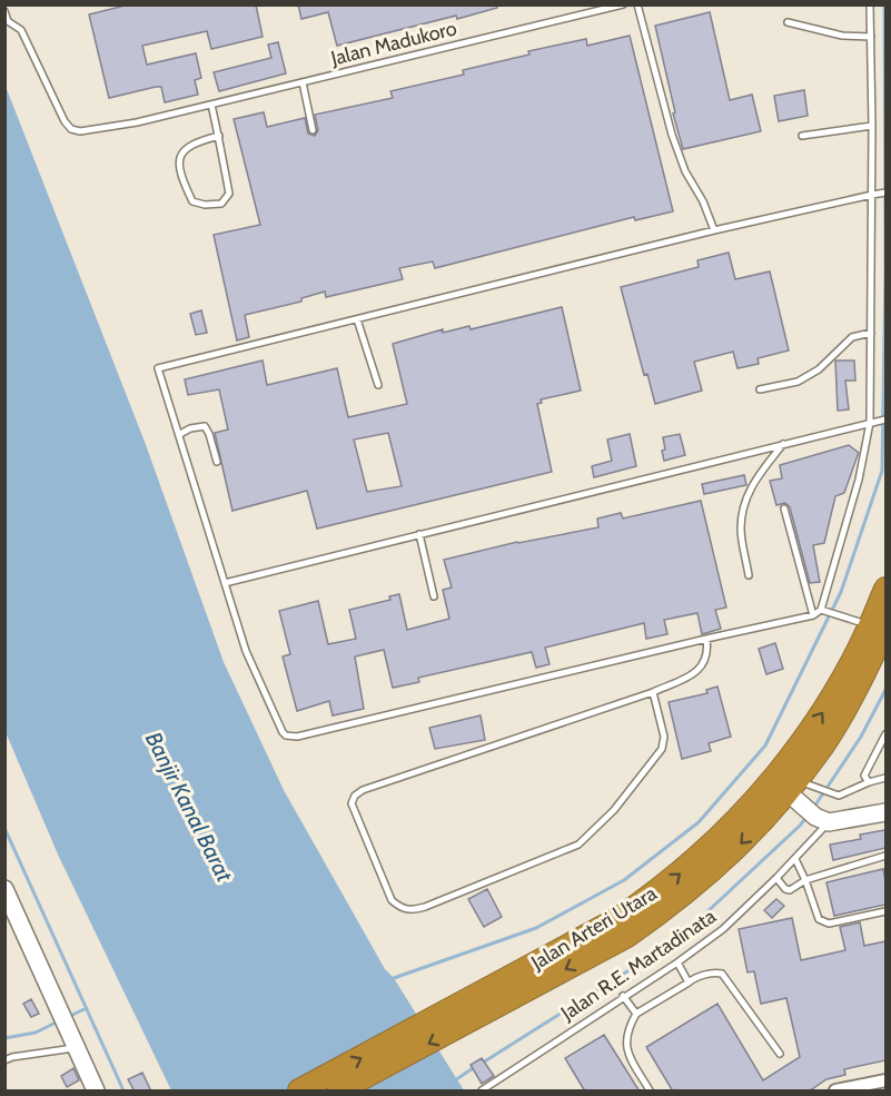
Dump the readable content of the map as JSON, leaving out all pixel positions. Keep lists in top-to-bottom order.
{
  "streets": {
    "highway": ["Jalan Arteri Utara"],
    "lane": ["Jalan Madukoro", "Jalan R.E. Martadinata"]
  },
  "water": ["Banjir Kanal Barat"]
}
